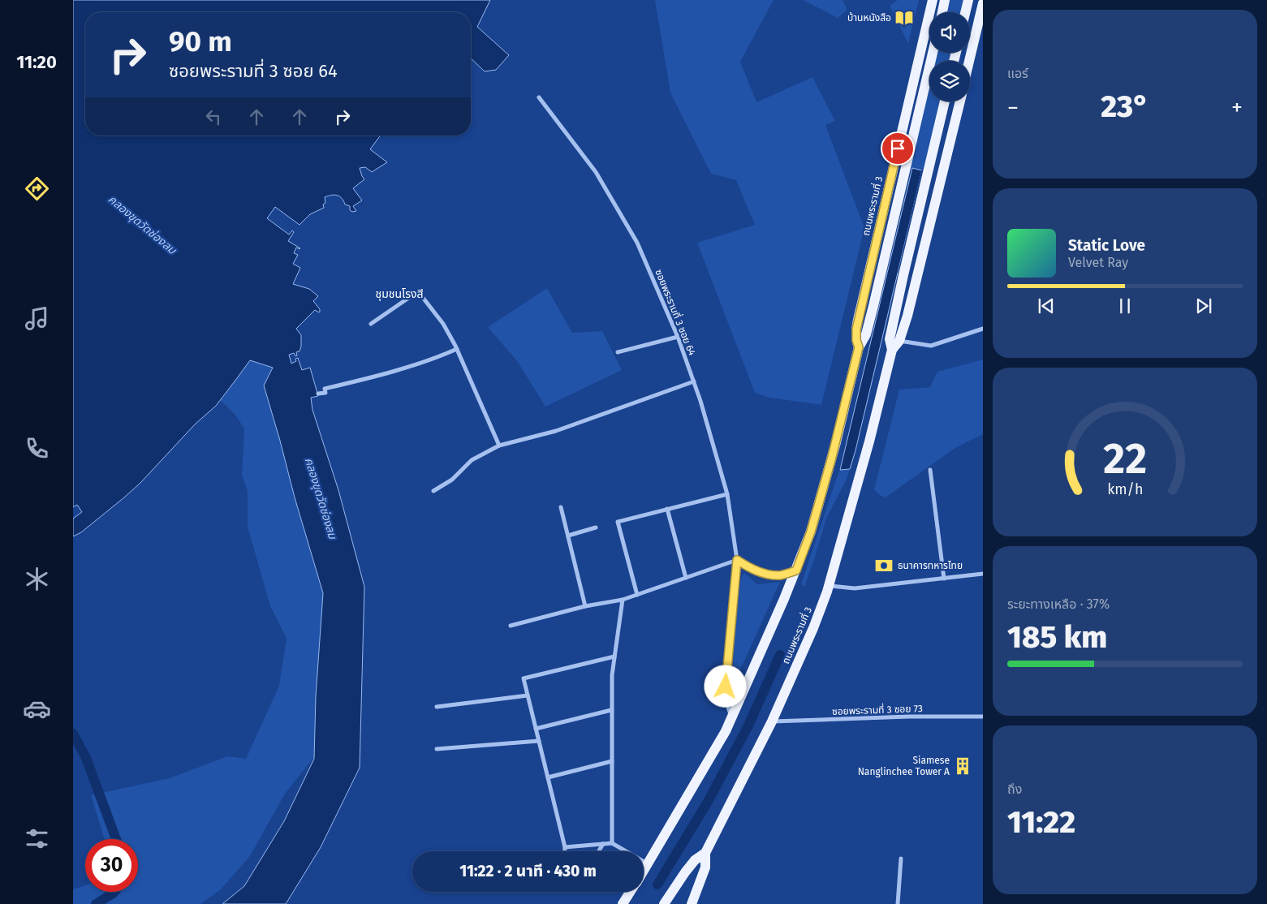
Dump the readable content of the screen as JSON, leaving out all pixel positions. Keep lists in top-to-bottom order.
{
  "streets": {
    "main road": ["ถนนพระรามที่ 3"],
    "street": ["ซอยพระรามที่ 3 ซอย 64", "ซอยพระรามที่ 3 ซอย 73"]
  },
  "crossings": [
    ["ถนนพระรามที่ 3", "ซอยพระรามที่ 3 ซอย 64"],
    ["ถนนพระรามที่ 3", "ซอยพระรามที่ 3 ซอย 73"]
  ],
  "districts": ["ชุมชนโรงสี"],
  "water": ["คลองขุดวัดช่องลม"],
  "places": {
    "library": ["บ้านหนังสือ"],
    "bank": ["ธนาคารทหารไทย"],
    "building": ["Siamese Nanglinchee Tower A"]
  },
  "page": {
    "tabs": "11:20",
    "tile": [
      "แอร์",
      ["ระยะทางเหลือ · 37%", "185 km"],
      ["ถึง", "11:22"]
    ],
    "turn": ["90 m", "ซอยพระรามที่ 3 ซอย 64"],
    "heat": ["−", "23°", "+"],
    "song": ["Static Love", "Velvet Ray"],
    "limit": "30",
    "trip": "11:22 · 2 นาที · 430 m",
    "gauge": ["22", "km/h"]
  }
}
